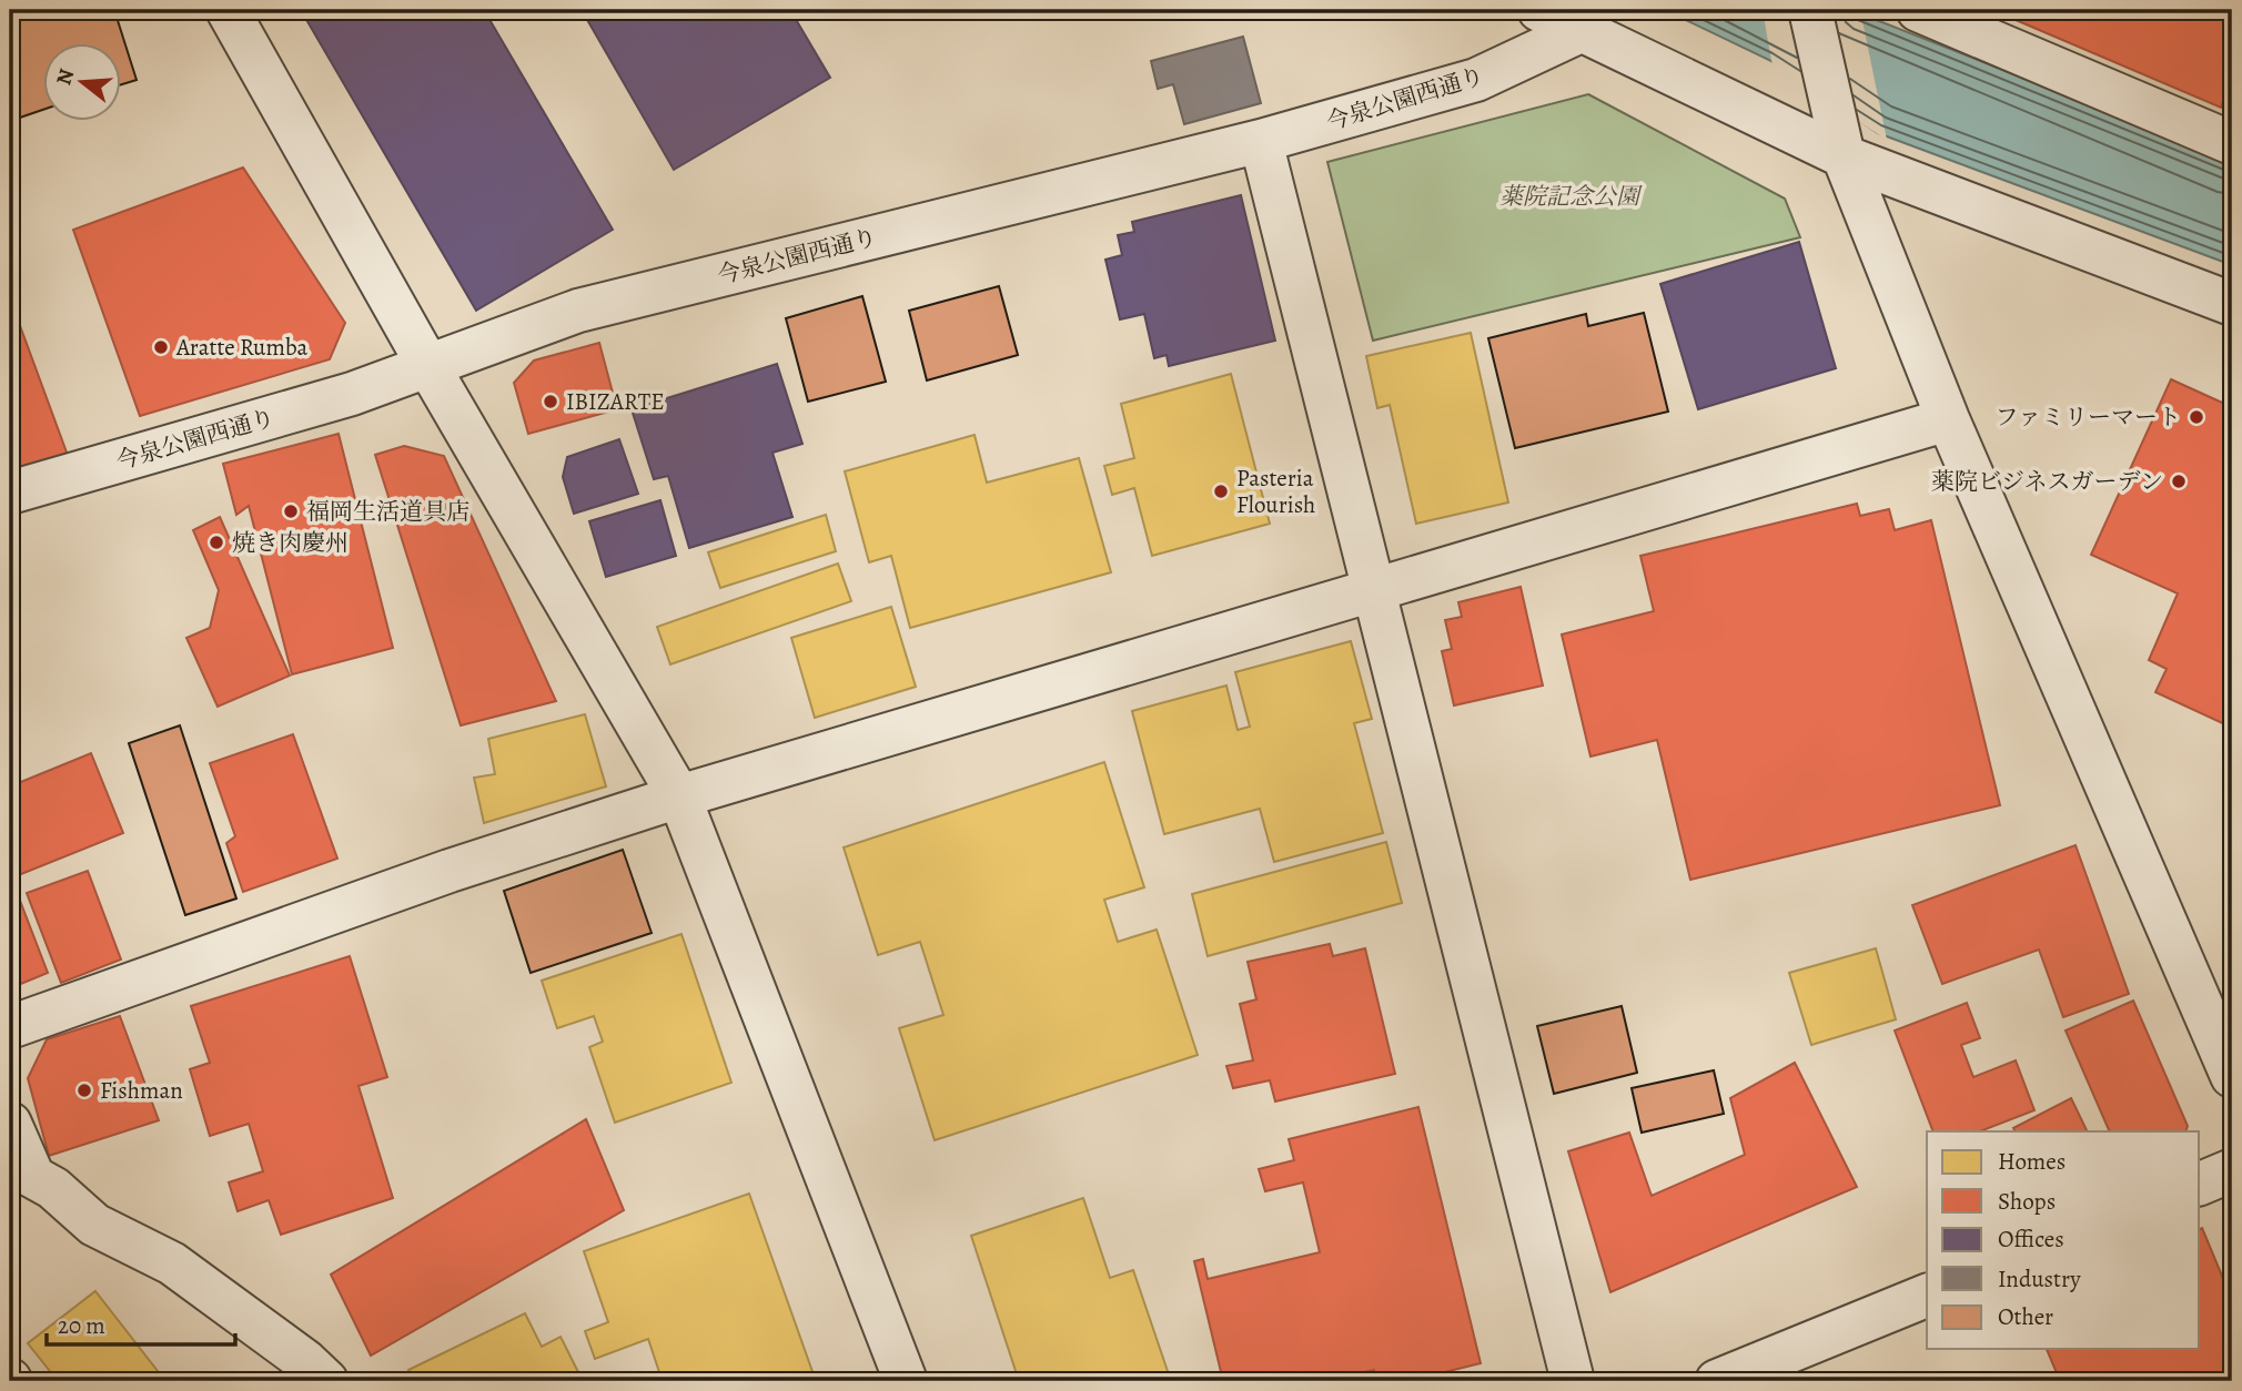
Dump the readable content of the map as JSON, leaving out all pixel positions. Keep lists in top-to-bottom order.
{
  "streets": {
    "street": ["今泉公園西通り"]
  },
  "parks": ["薬院記念公園"],
  "places": [
    "Aratte Rumba",
    "IBIZARTE",
    "ファミリーマート",
    "薬院ビジネスガーデン",
    "Pasteria Flourish",
    "福岡生活道具店",
    "焼き肉慶州",
    "Fishman"
  ],
  "legend": [
    "Homes",
    "Shops",
    "Offices",
    "Industry",
    "Other"
  ],
  "scale_bar": "20 m",
  "north": "left"
}
